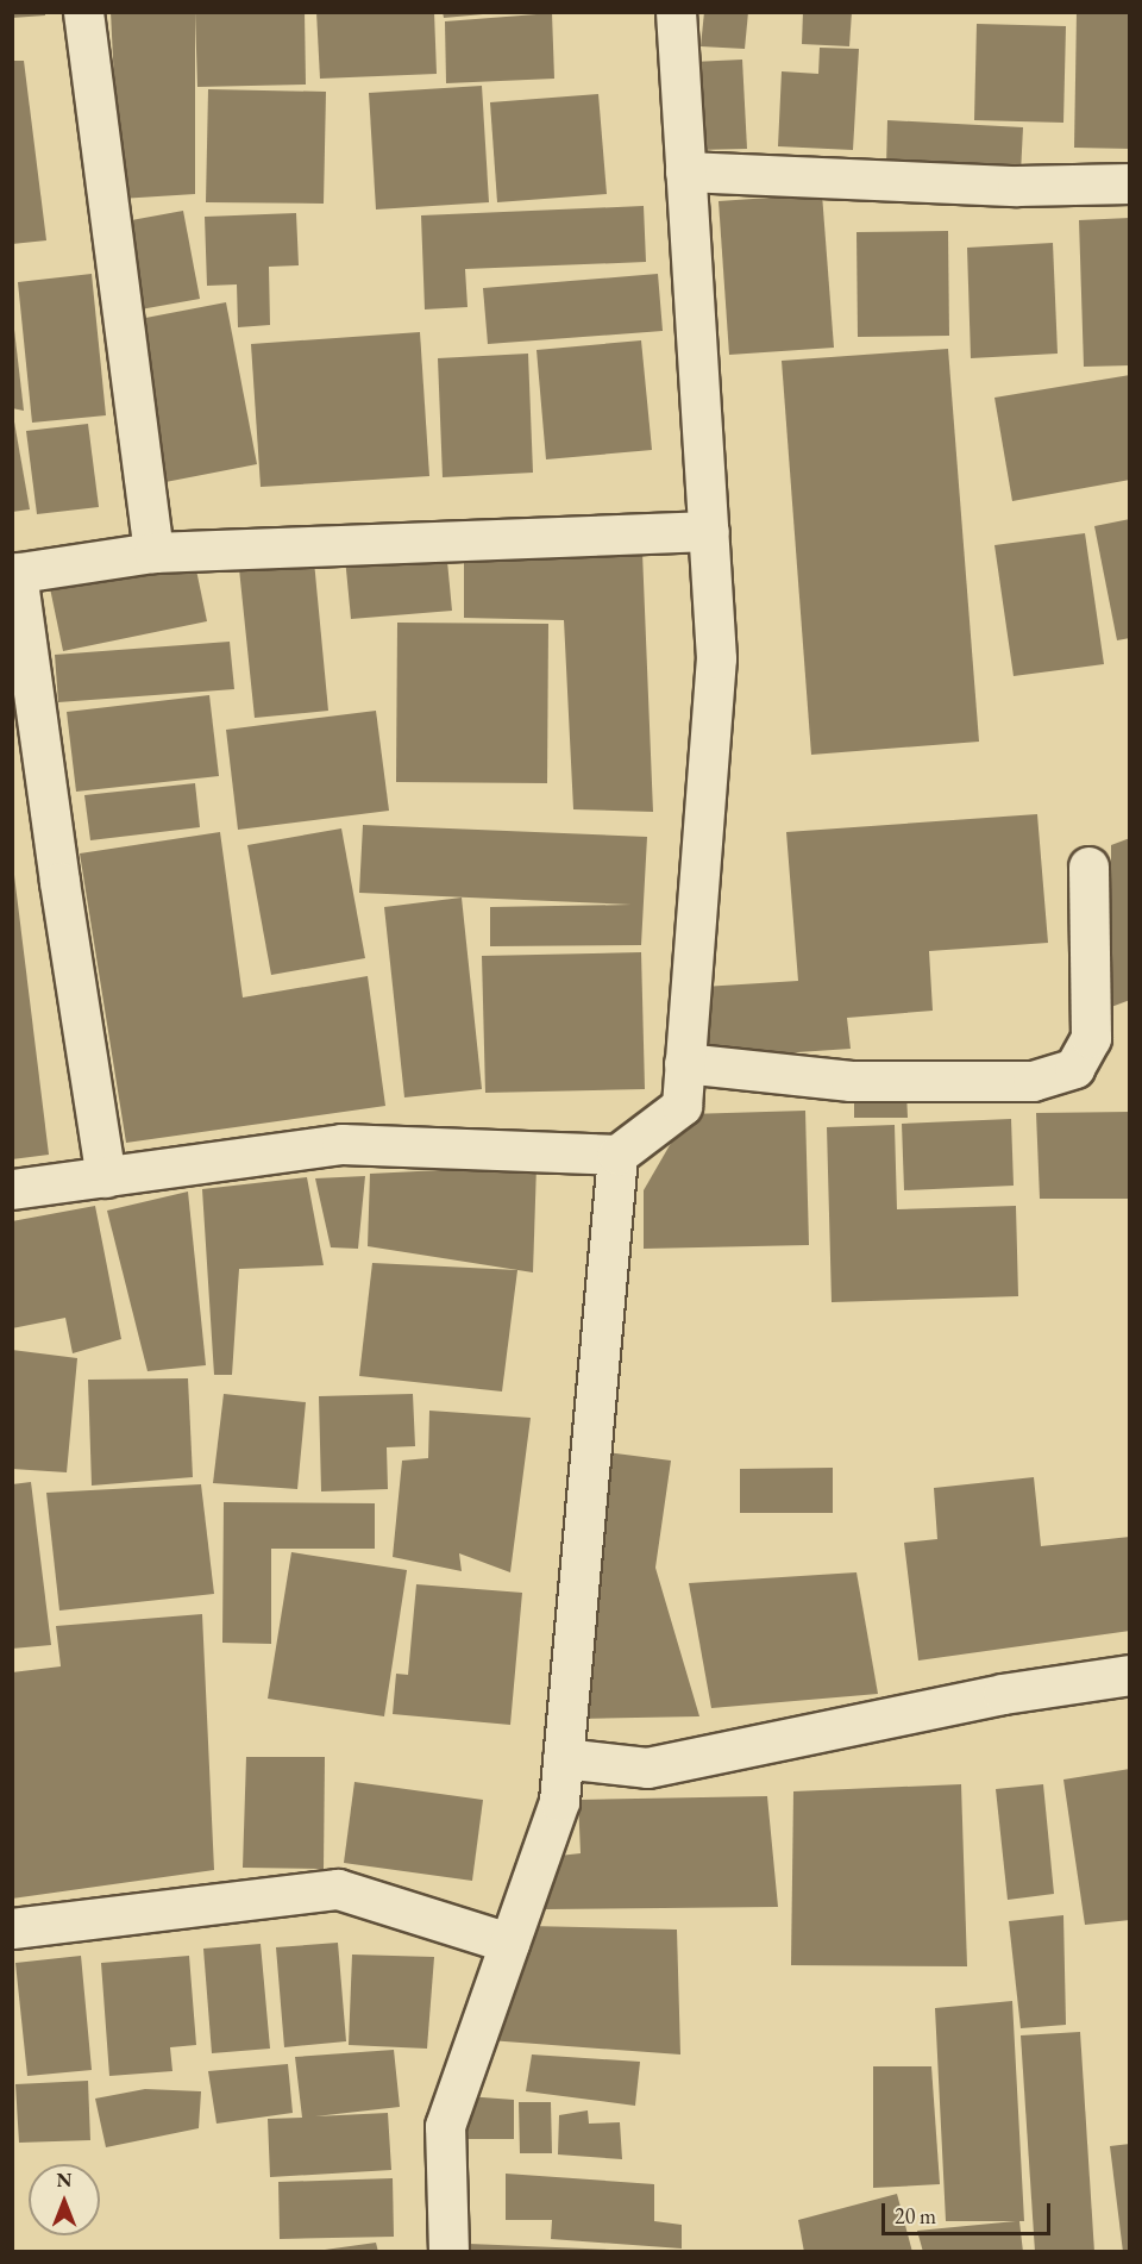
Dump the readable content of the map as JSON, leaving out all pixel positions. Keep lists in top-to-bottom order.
{
  "scale_bar": "20 m",
  "north": "top"
}
